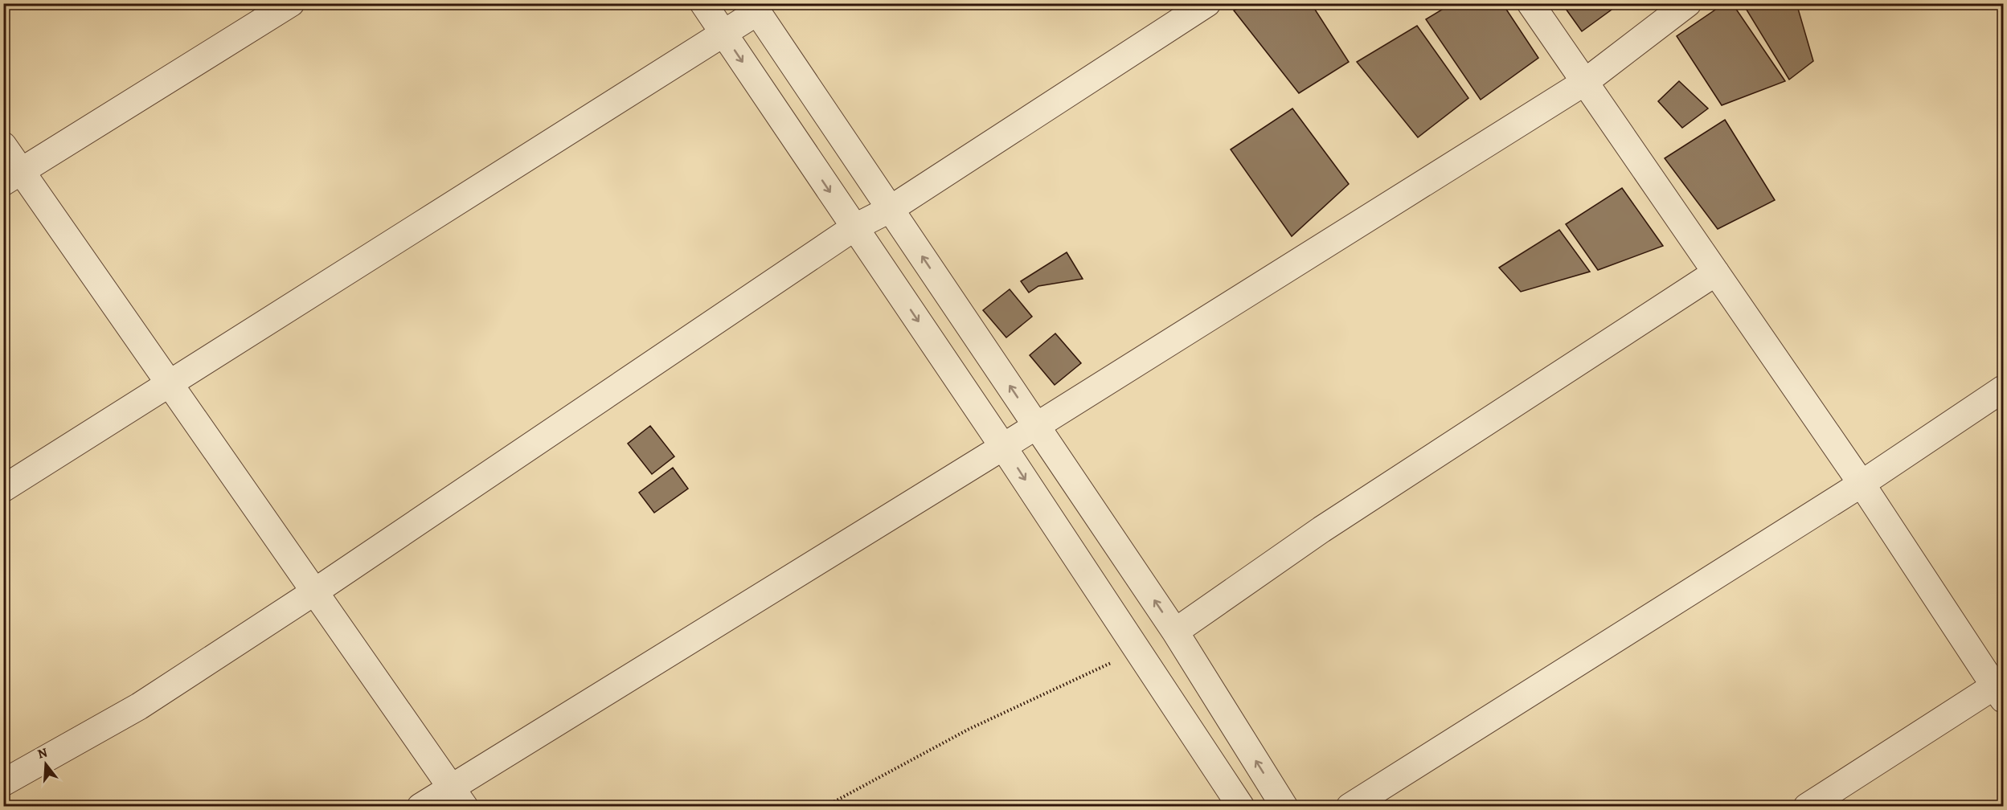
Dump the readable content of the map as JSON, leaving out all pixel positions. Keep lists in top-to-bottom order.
{
  "north": "top"
}
